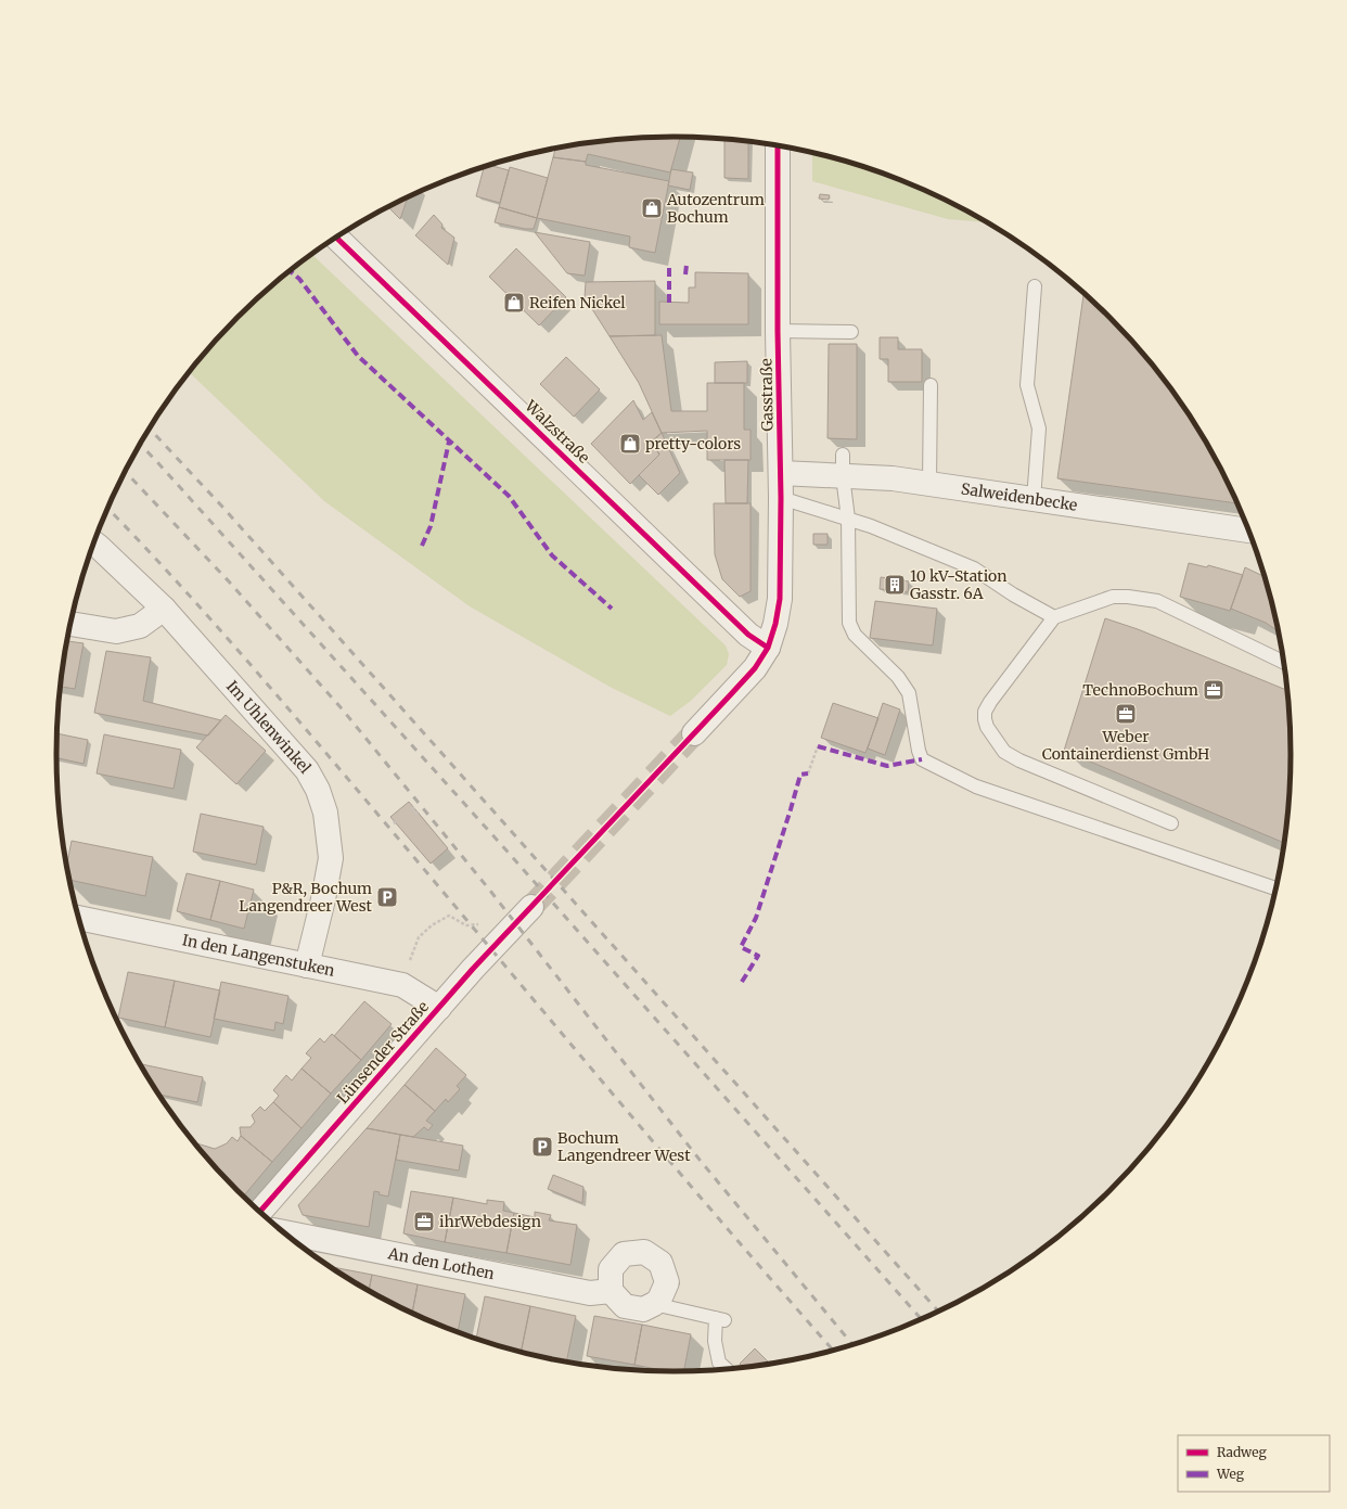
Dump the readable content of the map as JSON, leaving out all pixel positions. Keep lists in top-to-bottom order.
{
  "streets": {
    "street": [
      "Gasstraße",
      "Walzstraße",
      "Salweidenbecke",
      "Im Uhlenwinkel",
      "In den Langenstuken",
      "Lünsender Straße",
      "An den Lothen"
    ]
  },
  "crossings": [
    ["Gasstraße", "Walzstraße"],
    ["Gasstraße", "Salweidenbecke"],
    ["Im Uhlenwinkel", "In den Langenstuken"],
    ["In den Langenstuken", "Lünsender Straße"]
  ],
  "places": {
    "shop": ["Autozentrum Bochum", "Reifen Nickel", "pretty-colors"],
    "building": ["10 kV-Station Gasstr. 6A"],
    "office": ["TechnoBochum", "Weber Containerdienst GmbH", "ihrWebdesign"],
    "parking": ["P&R, Bochum Langendreer West", "Bochum Langendreer West"]
  },
  "legend": ["Radweg", "Weg"]
}
